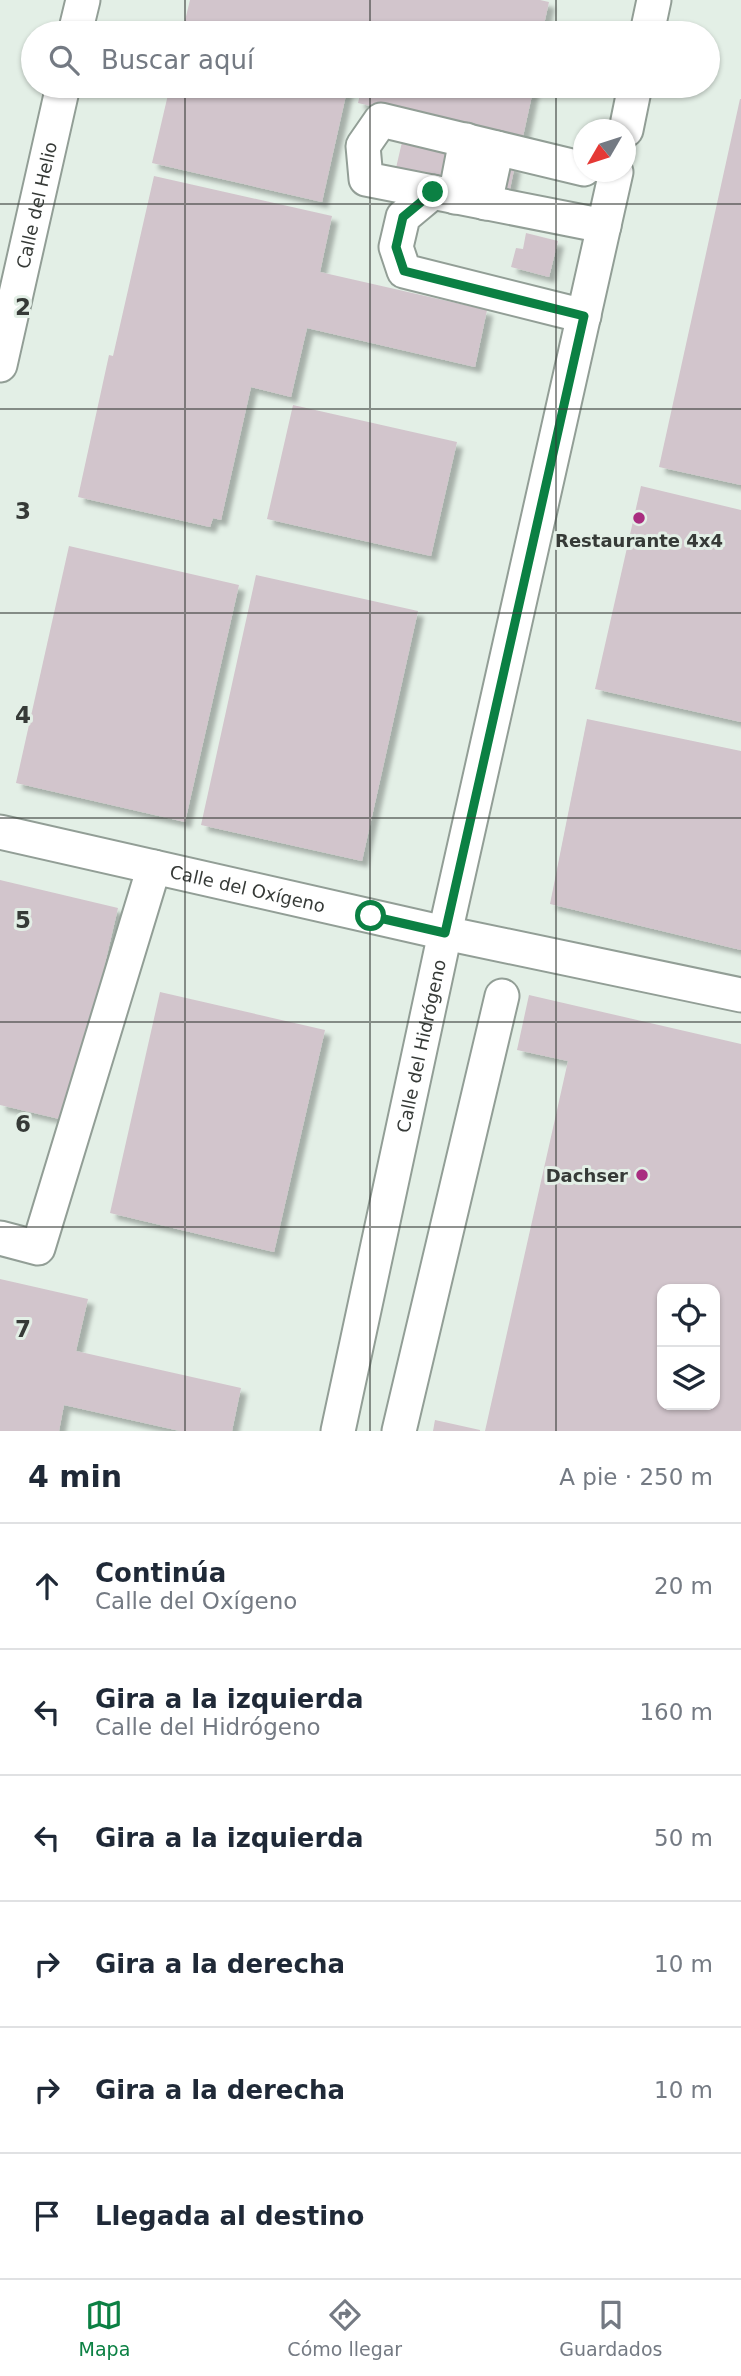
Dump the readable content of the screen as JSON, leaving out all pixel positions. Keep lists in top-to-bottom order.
{
  "streets": {
    "street": ["Calle del Helio", "Calle del Oxígeno", "Calle del Hidrógeno"]
  },
  "crossings": [
    ["Calle del Oxígeno", "Calle del Hidrógeno"]
  ],
  "places": ["Restaurante 4x4", "Dachser"],
  "north": "bottom left",
  "page": {
    "search": "Buscar aquí",
    "heading": ["4 min", "A pie · 250 m"],
    "list": [
      ["Continúa", "Calle del Oxígeno", "20 m"],
      ["Gira a la izquierda", "Calle del Hidrógeno", "160 m"],
      ["Gira a la izquierda", "50 m"],
      ["Gira a la derecha", "10 m"],
      ["Gira a la derecha", "10 m"],
      "Llegada al destino"
    ],
    "nav": ["Mapa", "Cómo llegar", "Guardados"]
  },
  "grid": {
    "rows": [
      "2",
      "3",
      "4",
      "5",
      "6",
      "7"
    ]
  }
}
